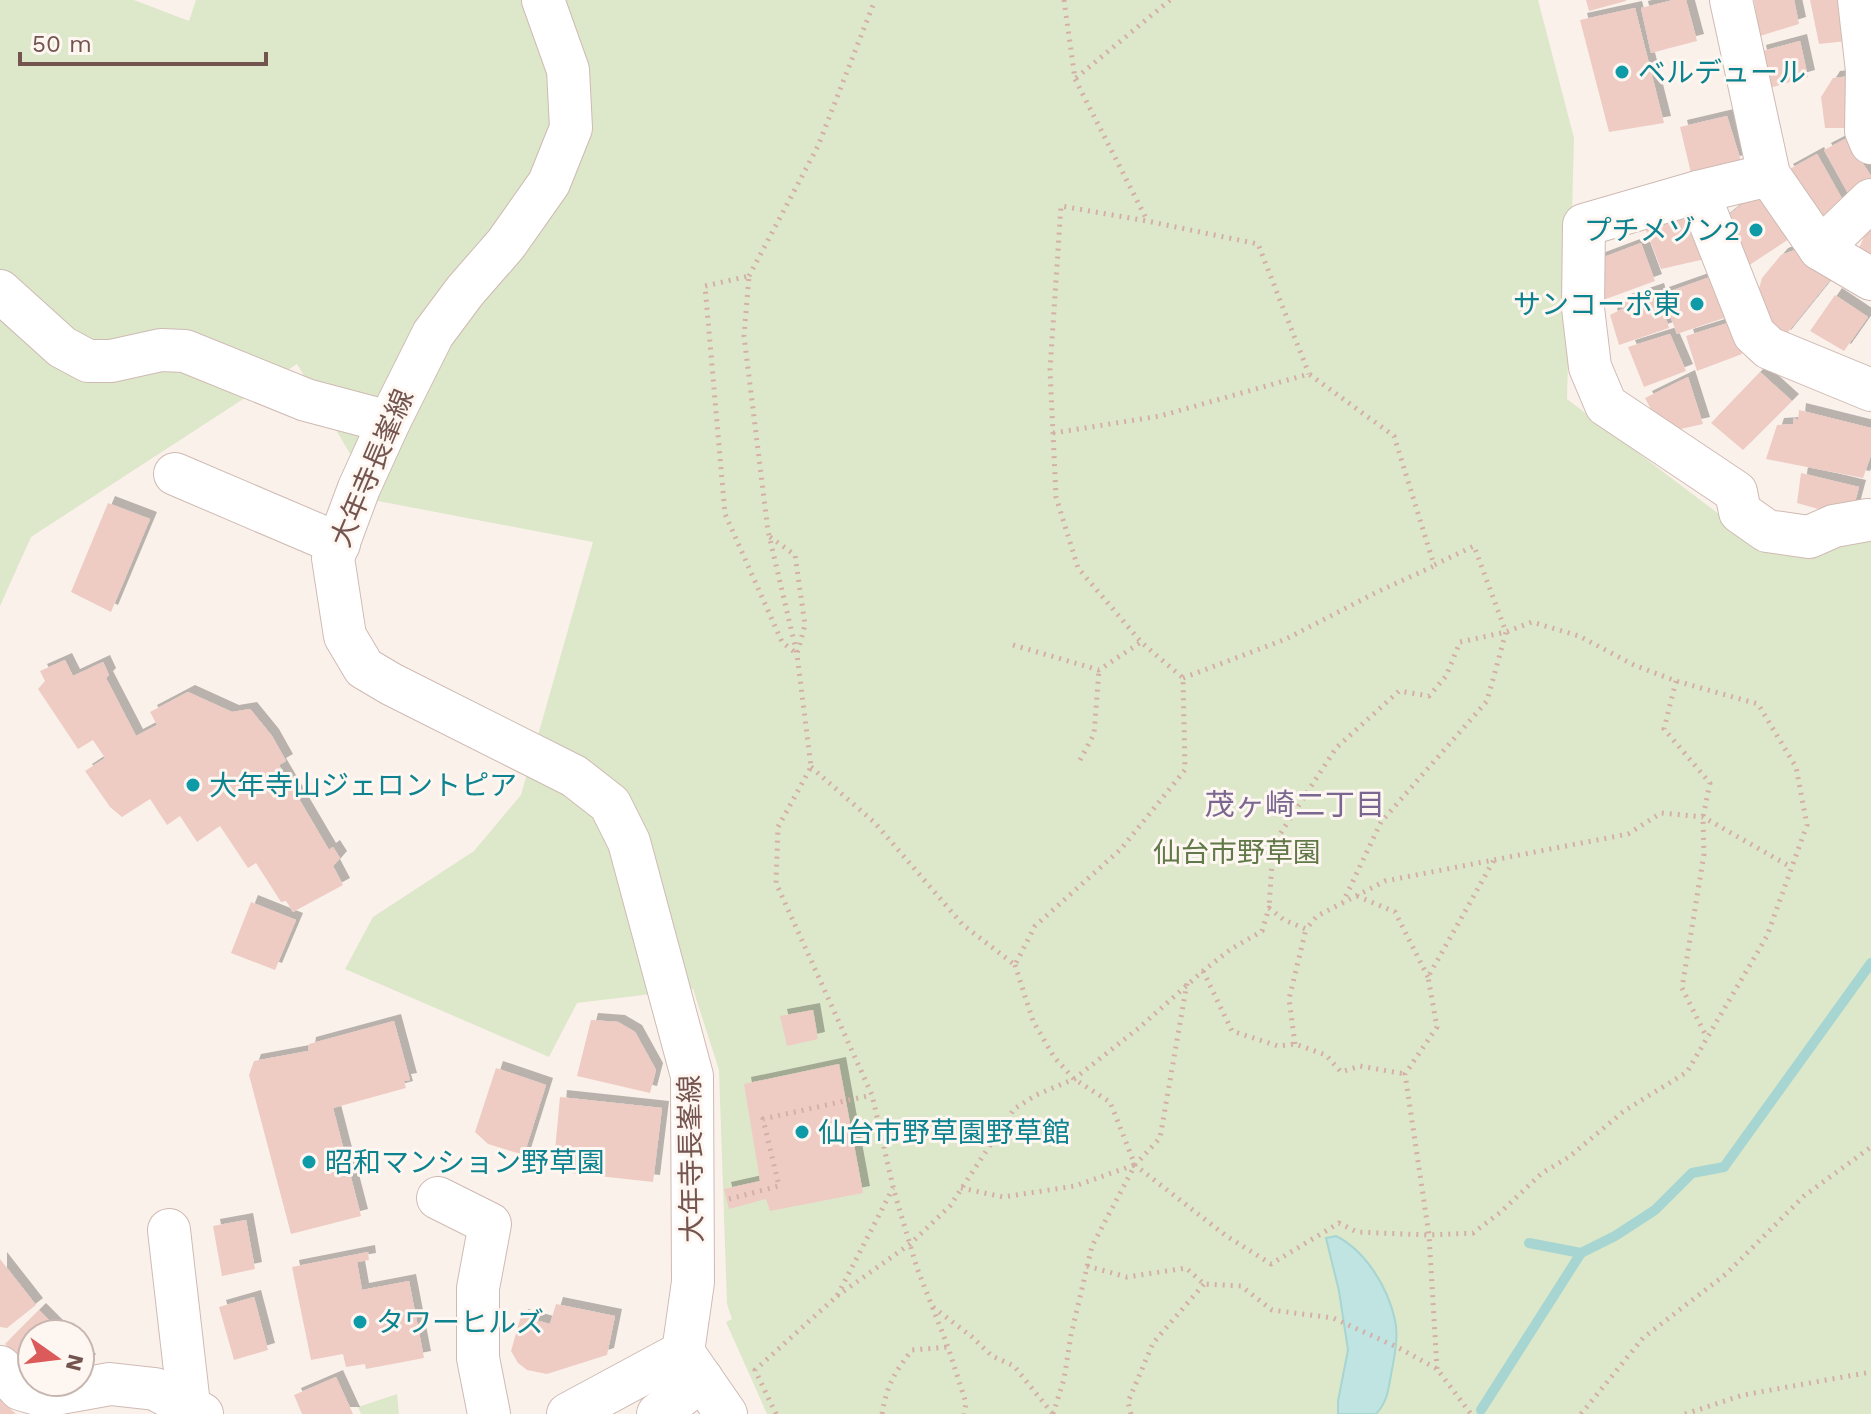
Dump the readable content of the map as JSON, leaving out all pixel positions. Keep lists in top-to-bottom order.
{
  "streets": {
    "street": ["大年寺長峯線"]
  },
  "districts": ["茂ヶ崎二丁目"],
  "parks": ["仙台市野草園"],
  "places": [
    "ベルデュール",
    "プチメゾン2",
    "サンコーポ東",
    "大年寺山ジェロントピア",
    "仙台市野草園野草館",
    "昭和マンション野草園",
    "タワーヒルズ"
  ],
  "scale_bar": "50 m",
  "north": "right"
}
